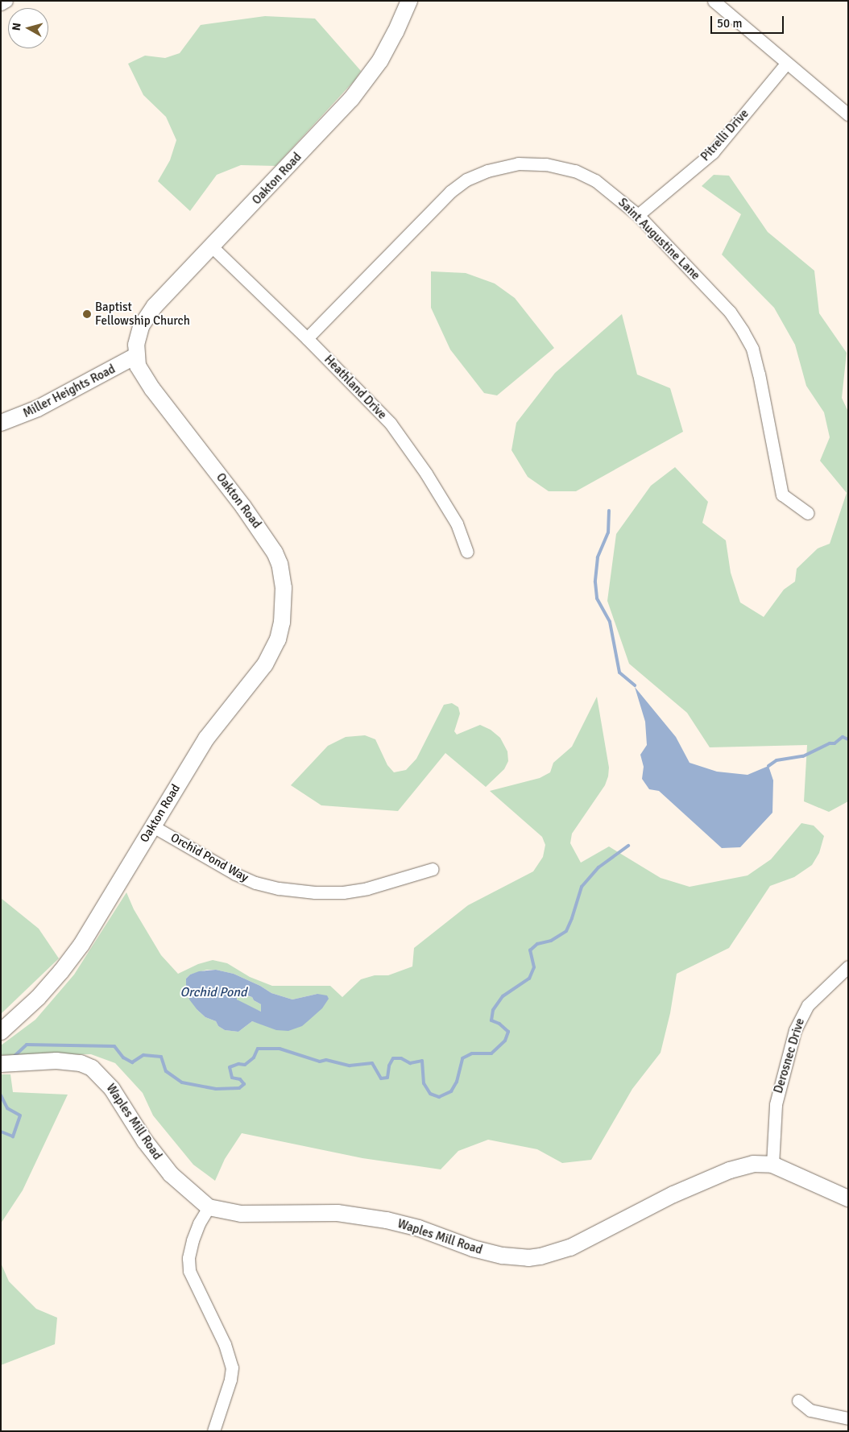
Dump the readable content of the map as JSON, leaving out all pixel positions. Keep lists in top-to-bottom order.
{
  "streets": {
    "street": [
      "Pitrelli Drive",
      "Oakton Road",
      "Saint Augustine Lane",
      "Heathland Drive",
      "Miller Heights Road",
      "Orchid Pond Way",
      "Derosnec Drive",
      "Waples Mill Road"
    ]
  },
  "crossings": [
    ["Pitrelli Drive", "Saint Augustine Lane"],
    ["Oakton Road", "Heathland Drive"],
    ["Oakton Road", "Miller Heights Road"],
    ["Oakton Road", "Orchid Pond Way"],
    ["Saint Augustine Lane", "Heathland Drive"],
    ["Derosnec Drive", "Waples Mill Road"]
  ],
  "water": ["Orchid Pond"],
  "places": ["Baptist Fellowship Church"],
  "scale_bar": "50 m",
  "north": "left"
}
